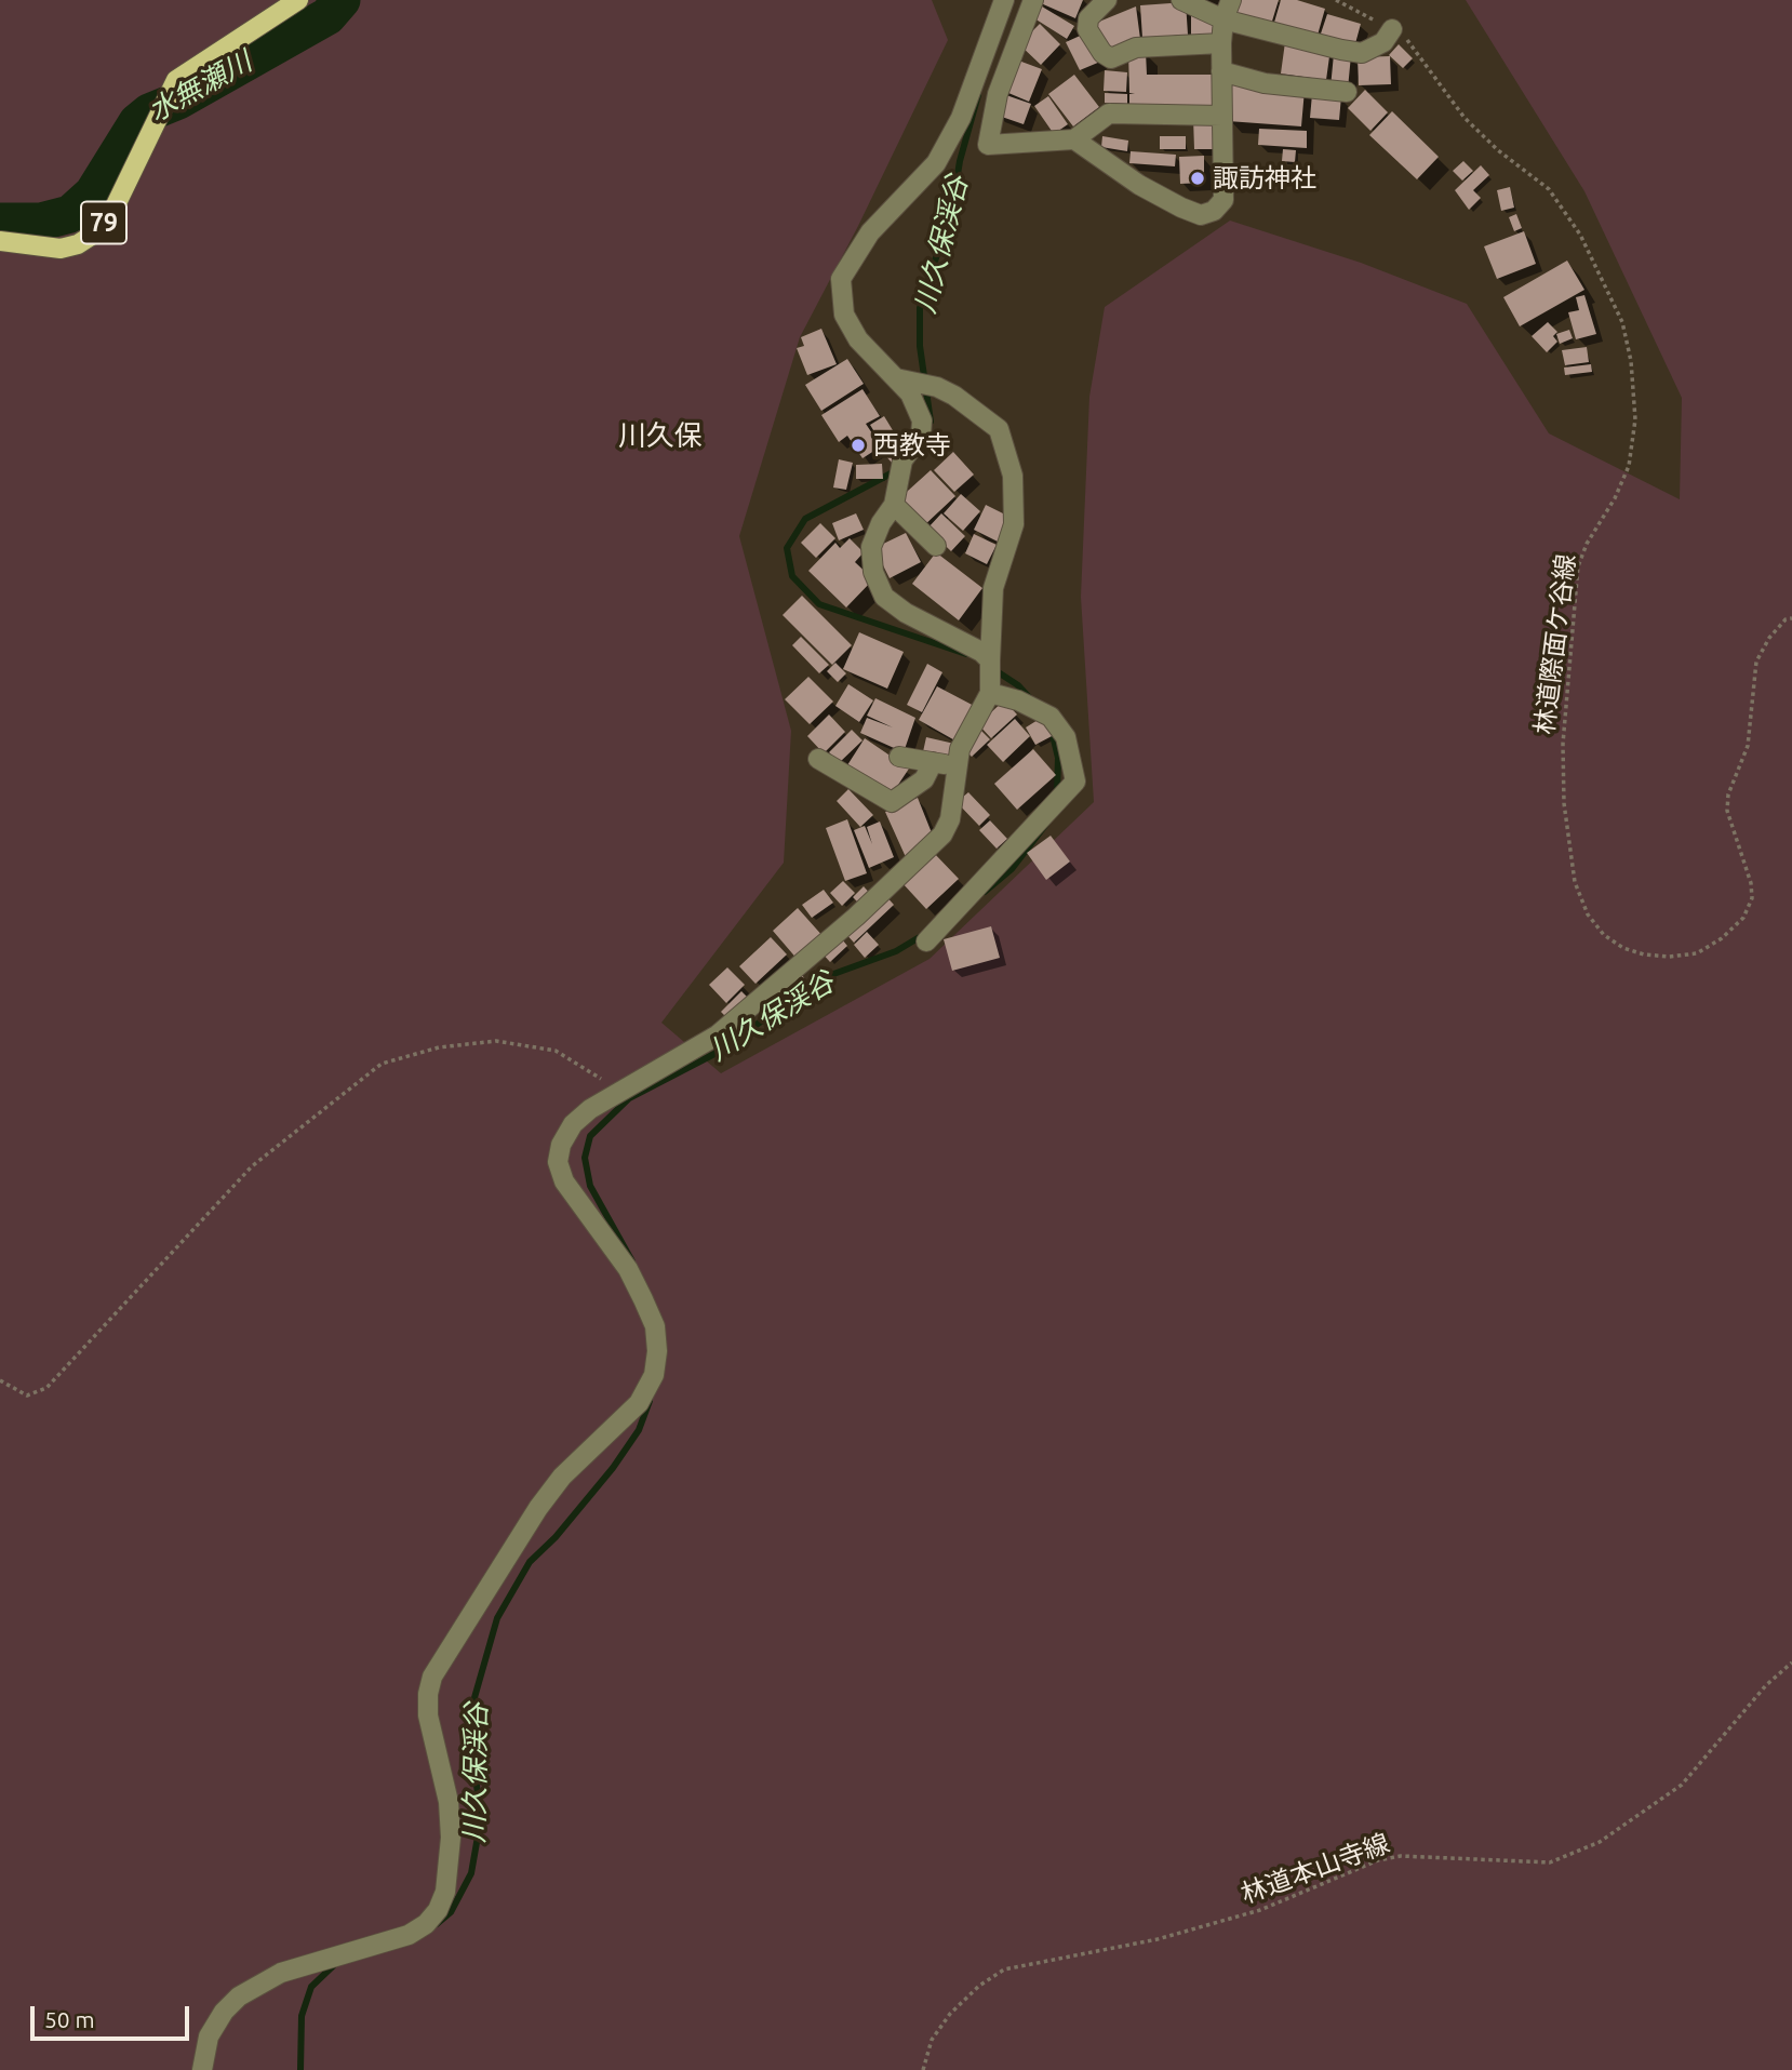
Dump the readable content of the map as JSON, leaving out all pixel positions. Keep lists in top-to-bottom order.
{
  "streets": {
    "main road": ["79"],
    "path": ["林道際面ケ谷線", "林道本山寺線"]
  },
  "districts": ["川久保"],
  "water": ["水無瀬川", "川久保渓谷"],
  "places": ["諏訪神社", "西教寺"],
  "scale_bar": "50 m"
}
